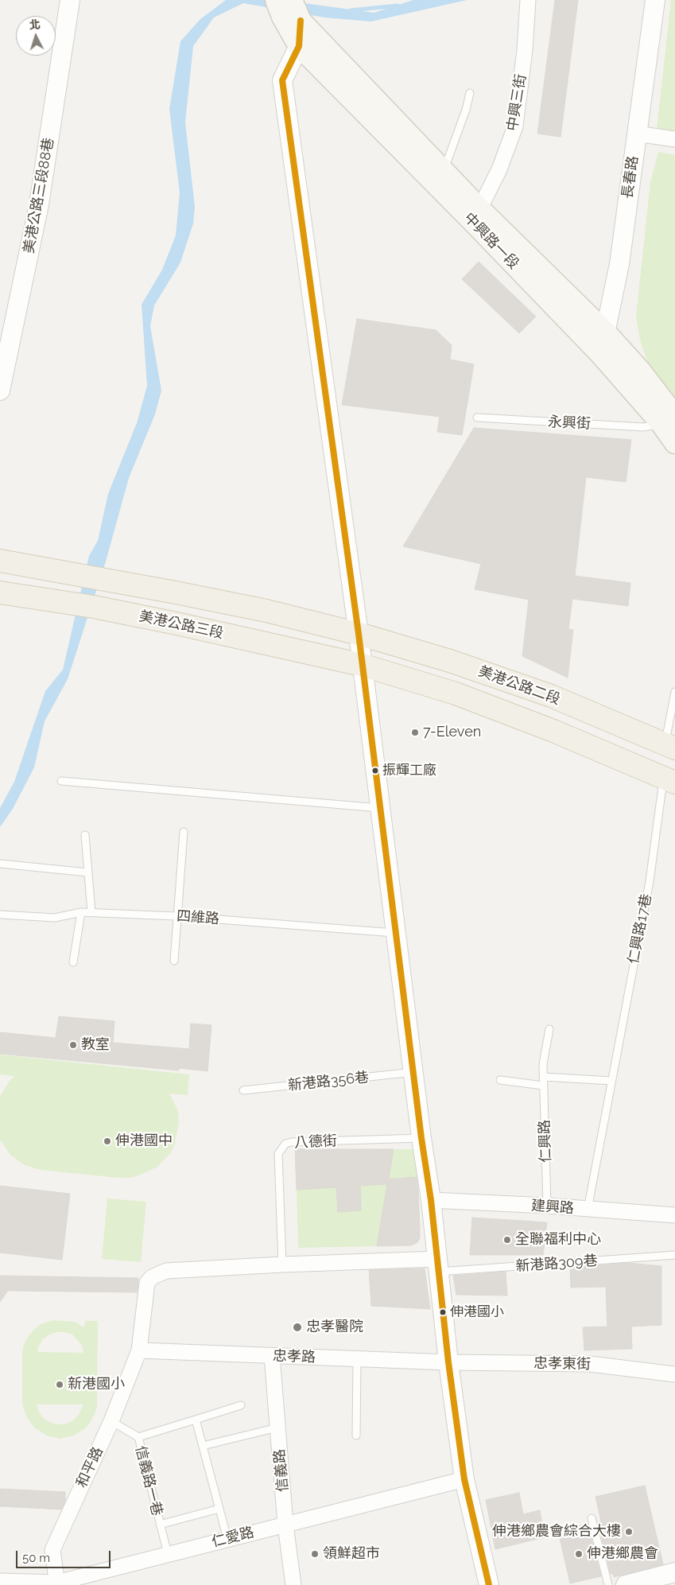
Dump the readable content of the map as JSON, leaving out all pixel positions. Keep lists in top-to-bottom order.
{
  "streets": {
    "main road": ["中興路一段", "美港公路三段", "美港公路二段"],
    "street": [
      "中興三街",
      "長春路",
      "美港公路三段88巷",
      "建興路",
      "忠孝路",
      "忠孝東街",
      "和平路",
      "信義路",
      "仁愛路"
    ],
    "lane": [
      "永興街",
      "四維路",
      "仁興路17巷",
      "新港路356巷",
      "仁興路",
      "八德街",
      "新港路309巷",
      "信義路一巷"
    ]
  },
  "crossings": [
    ["中興三街", "中興路一段"],
    ["長春路", "中興路一段"],
    ["中興路一段", "永興街"],
    ["仁興路17巷", "建興路"],
    ["仁興路", "建興路"],
    ["八德街", "和平路"],
    ["忠孝路", "忠孝東街"],
    ["忠孝路", "和平路"],
    ["忠孝路", "信義路"],
    ["和平路", "仁愛路"],
    ["信義路", "仁愛路"],
    ["信義路一巷", "仁愛路"]
  ],
  "places": [
    "7-Eleven",
    "振輝工廠",
    "教室",
    "伸港國中",
    "全聯福利中心",
    "伸港國小",
    "忠孝醫院",
    "新港國小",
    "伸港鄉農會綜合大樓",
    "領鮮超市",
    "伸港鄉農會"
  ],
  "scale_bar": "50 m",
  "north": "top"
}
